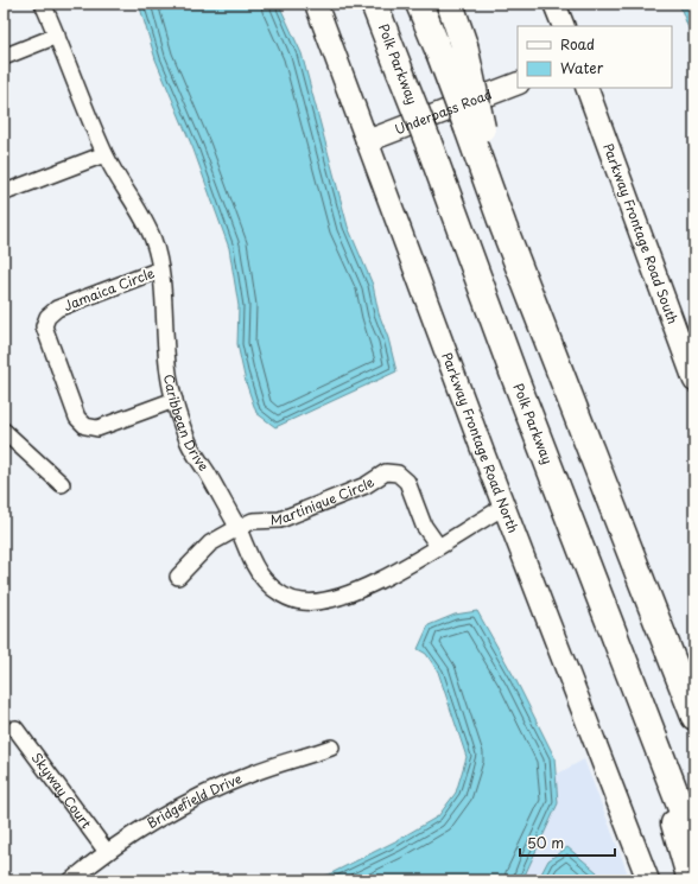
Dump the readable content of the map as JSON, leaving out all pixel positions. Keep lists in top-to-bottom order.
{
  "streets": {
    "highway": ["Polk Parkway"],
    "main road": ["Underpass Road", "Parkway Frontage Road South", "Parkway Frontage Road North"],
    "street": [
      "Jamaica Circle",
      "Caribbean Drive",
      "Martinique Circle",
      "Skyway Court",
      "Bridgefield Drive"
    ]
  },
  "crossings": [
    ["Underpass Road", "Parkway Frontage Road North"],
    ["Jamaica Circle", "Caribbean Drive"],
    ["Caribbean Drive", "Parkway Frontage Road North"],
    ["Caribbean Drive", "Martinique Circle"],
    ["Skyway Court", "Bridgefield Drive"]
  ],
  "legend": ["Road", "Water"],
  "scale_bar": "50 m"
}
